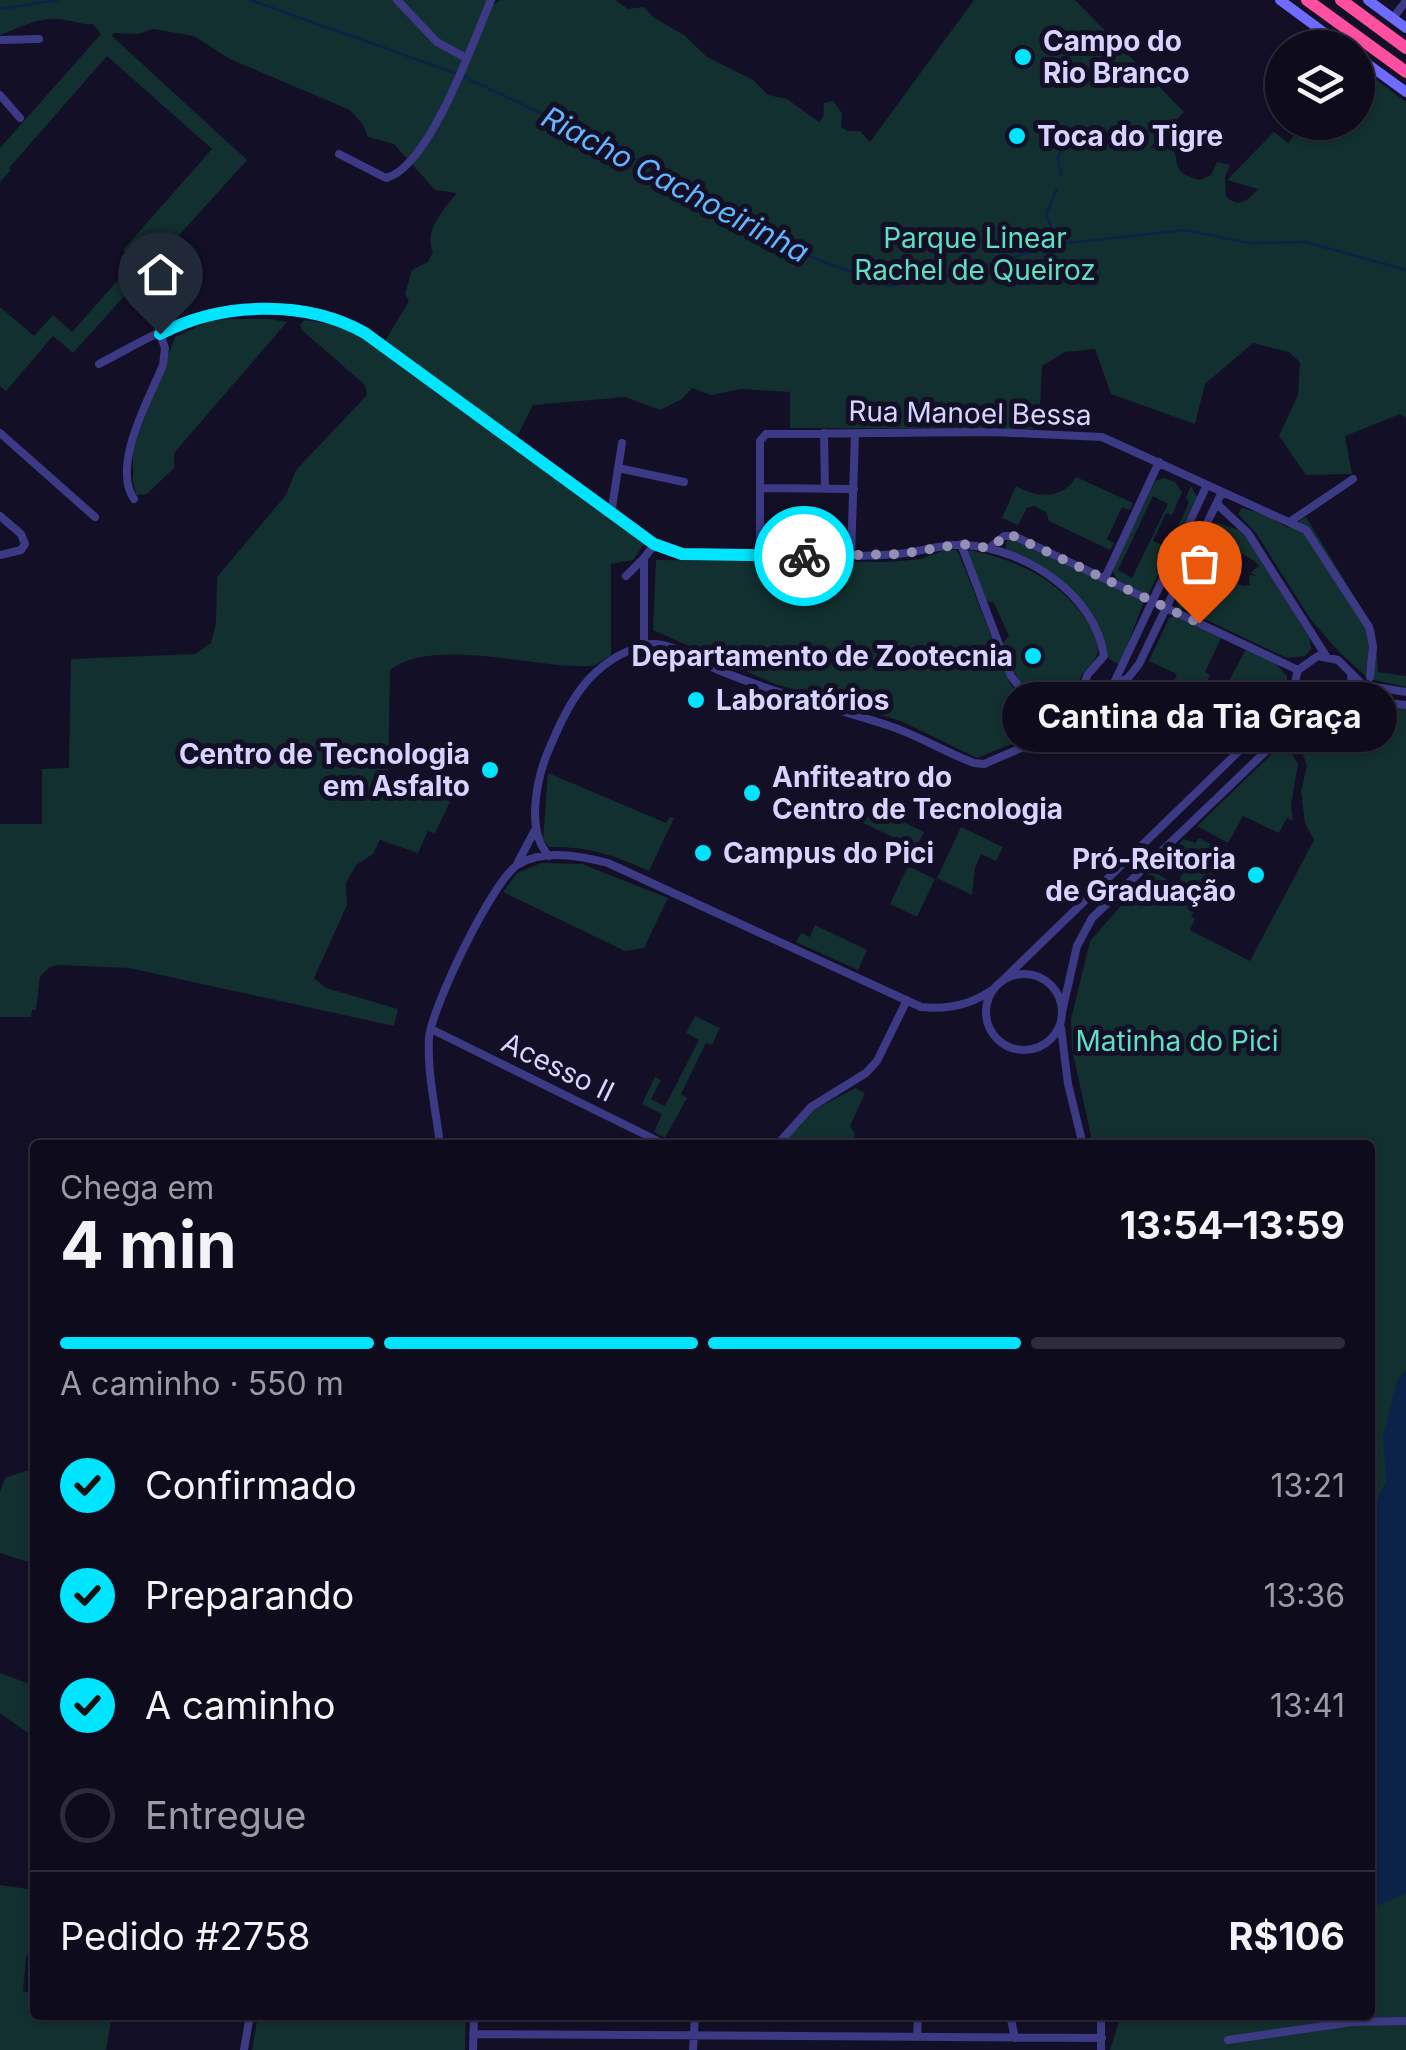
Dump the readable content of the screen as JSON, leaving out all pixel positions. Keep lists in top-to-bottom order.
{
  "streets": {
    "street": ["Rua Manoel Bessa", "Acesso II"]
  },
  "water": ["Riacho Cachoeirinha"],
  "parks": ["Parque Linear Rachel de Queiroz", "Matinha do Pici"],
  "places": [
    "Campo do Rio Branco",
    "Toca do Tigre",
    "Cantina da Tia Graça",
    "Departamento de Zootecnia",
    "Laboratórios",
    "Centro de Tecnologia em Asfalto",
    "Anfiteatro do Centro de Tecnologia",
    "Campus do Pici",
    "Pró-Reitoria de Graduação"
  ],
  "page": {
    "bubble": "Cantina da Tia Graça",
    "heading": ["4 min", "Chega em", "13:54–13:59"],
    "panel": ["Pedido #2758", "R$106"],
    "bar": "A caminho · 550 m",
    "list": [
      ["Confirmado", "13:21"],
      ["Preparando", "13:36"],
      ["A caminho", "13:41"],
      "Entregue"
    ]
  }
}
